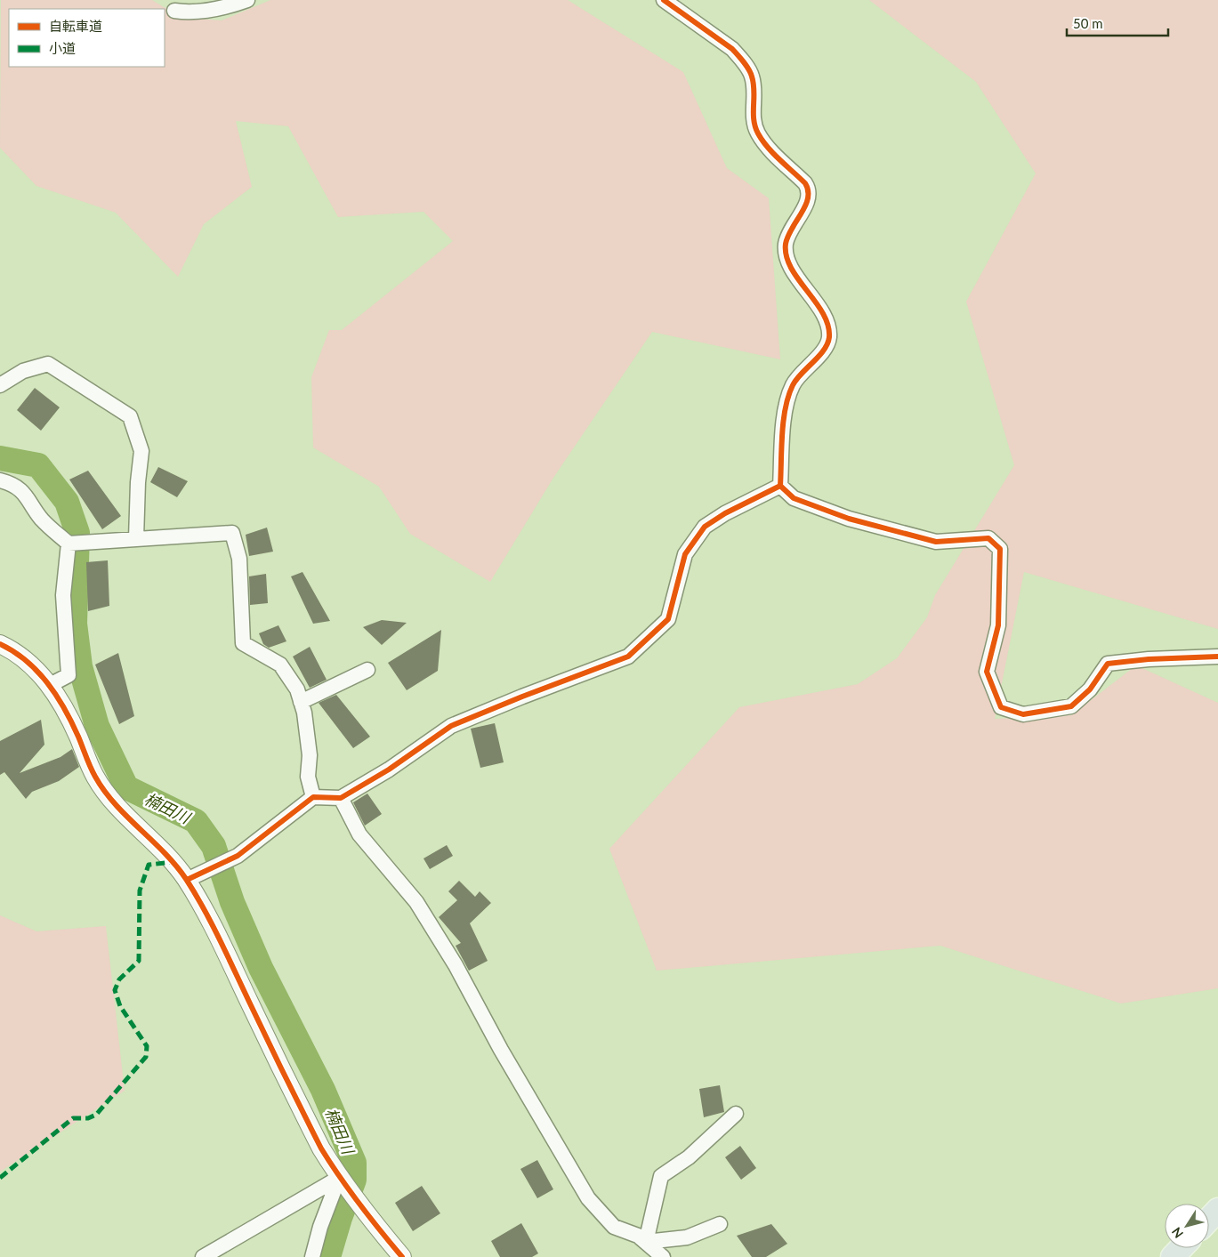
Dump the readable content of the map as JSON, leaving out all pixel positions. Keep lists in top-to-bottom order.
{
  "water": ["楠田川"],
  "legend": ["自転車道", "小道"],
  "scale_bar": "50 m",
  "north": "bottom left"
}
